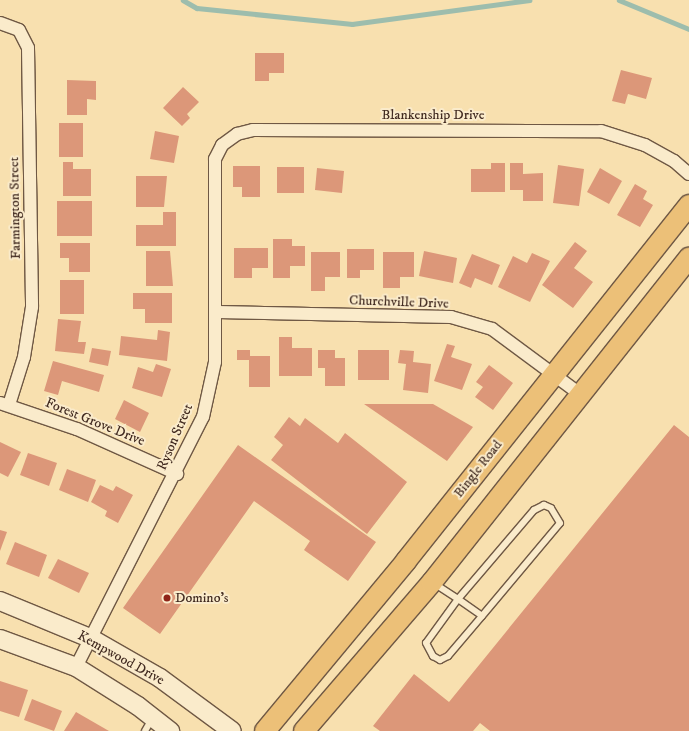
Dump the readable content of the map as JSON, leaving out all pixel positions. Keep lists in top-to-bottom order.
{
  "streets": {
    "main road": ["Bingle Road", "Kempwood Drive"],
    "street": [
      "Blankenship Drive",
      "Farmington Street",
      "Churchville Drive",
      "Forest Grove Drive",
      "Ryson Street"
    ]
  },
  "crossings": [
    ["Blankenship Drive", "Ryson Street"],
    ["Farmington Street", "Forest Grove Drive"],
    ["Churchville Drive", "Ryson Street"],
    ["Churchville Drive", "Bingle Road"],
    ["Forest Grove Drive", "Ryson Street"],
    ["Ryson Street", "Kempwood Drive"]
  ],
  "places": ["Domino's"]
}
